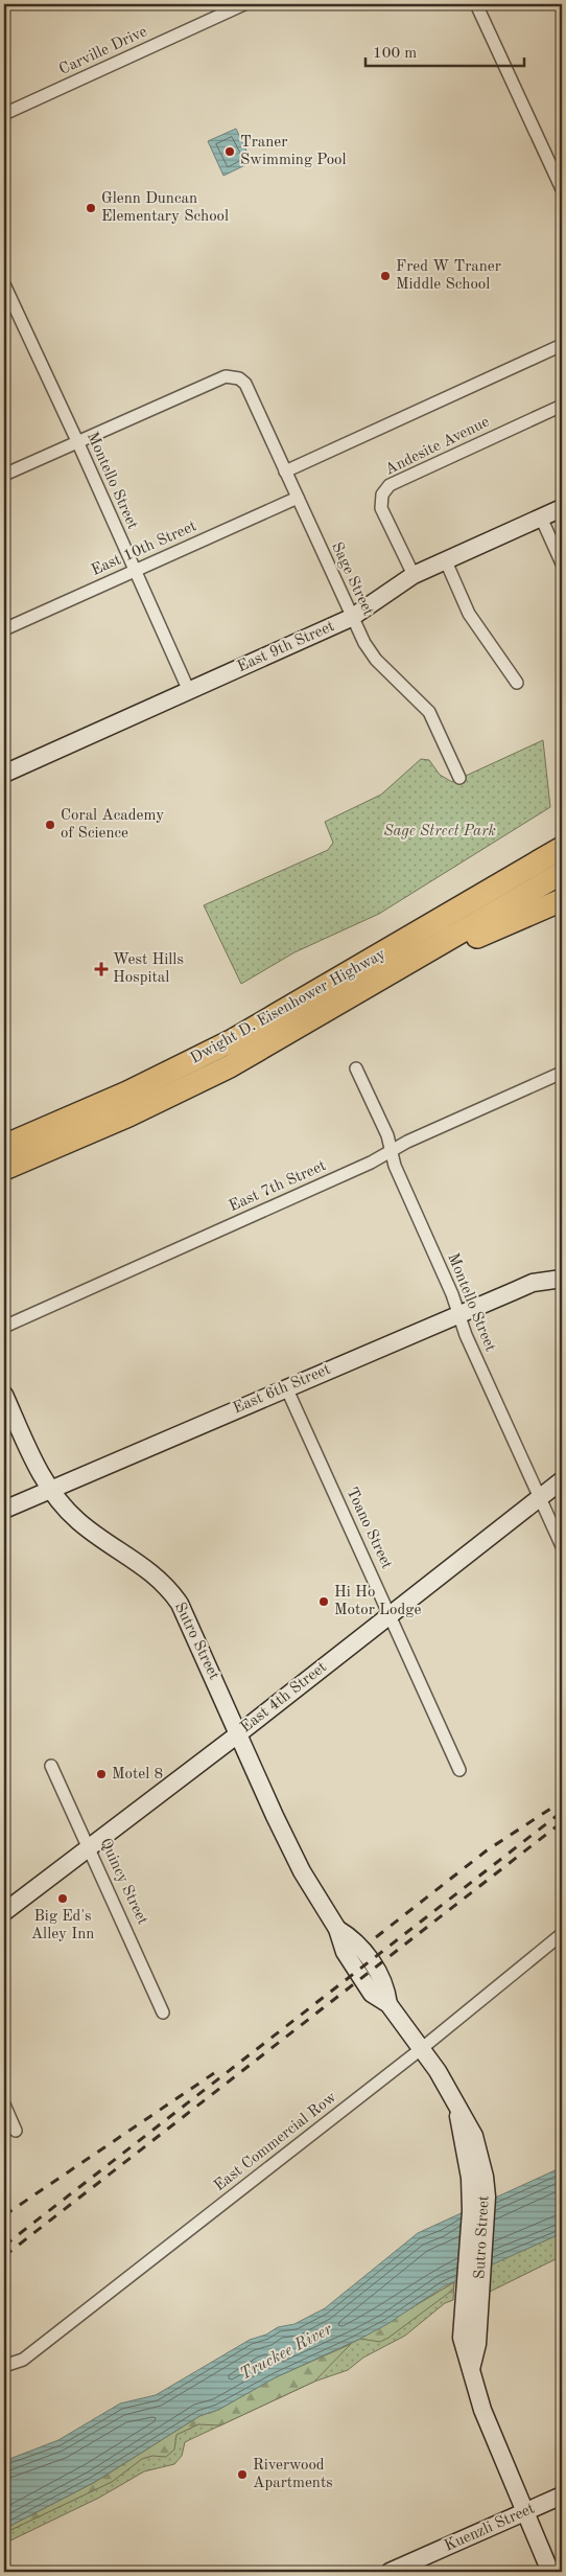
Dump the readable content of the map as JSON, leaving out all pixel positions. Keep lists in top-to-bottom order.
{
  "streets": {
    "highway": ["Dwight D. Eisenhower Highway"],
    "street": [
      "Carville Drive",
      "Andesite Avenue",
      "Montello Street",
      "East 10th Street",
      "Sage Street",
      "East 9th Street",
      "East 7th Street",
      "East 6th Street",
      "Toano Street",
      "Sutro Street",
      "East 4th Street",
      "Quincy Street",
      "East Commercial Row",
      "Kuenzli Street"
    ]
  },
  "crossings": [
    ["Andesite Avenue", "East 9th Street"],
    ["Montello Street", "East 10th Street"],
    ["Montello Street", "Sage Street"],
    ["Montello Street", "East 9th Street"],
    ["Montello Street", "East 7th Street"],
    ["Montello Street", "East 6th Street"],
    ["Montello Street", "East 4th Street"],
    ["East 10th Street", "Sage Street"],
    ["Sage Street", "East 9th Street"],
    ["East 6th Street", "Toano Street"],
    ["East 6th Street", "Sutro Street"],
    ["Toano Street", "East 4th Street"],
    ["Sutro Street", "East 4th Street"],
    ["Sutro Street", "East Commercial Row"],
    ["Sutro Street", "Kuenzli Street"],
    ["East 4th Street", "Quincy Street"]
  ],
  "water": ["Truckee River"],
  "parks": ["Sage Street Park"],
  "places": {
    "other": [
      "Traner Swimming Pool",
      "Glenn Duncan Elementary School",
      "Fred W Traner Middle School",
      "Coral Academy of Science",
      "Hi Ho Motor Lodge",
      "Motel 8",
      "Big Ed's Alley Inn",
      "Riverwood Apartments"
    ],
    "health": ["West Hills Hospital"]
  },
  "scale_bar": "100 m"
}
